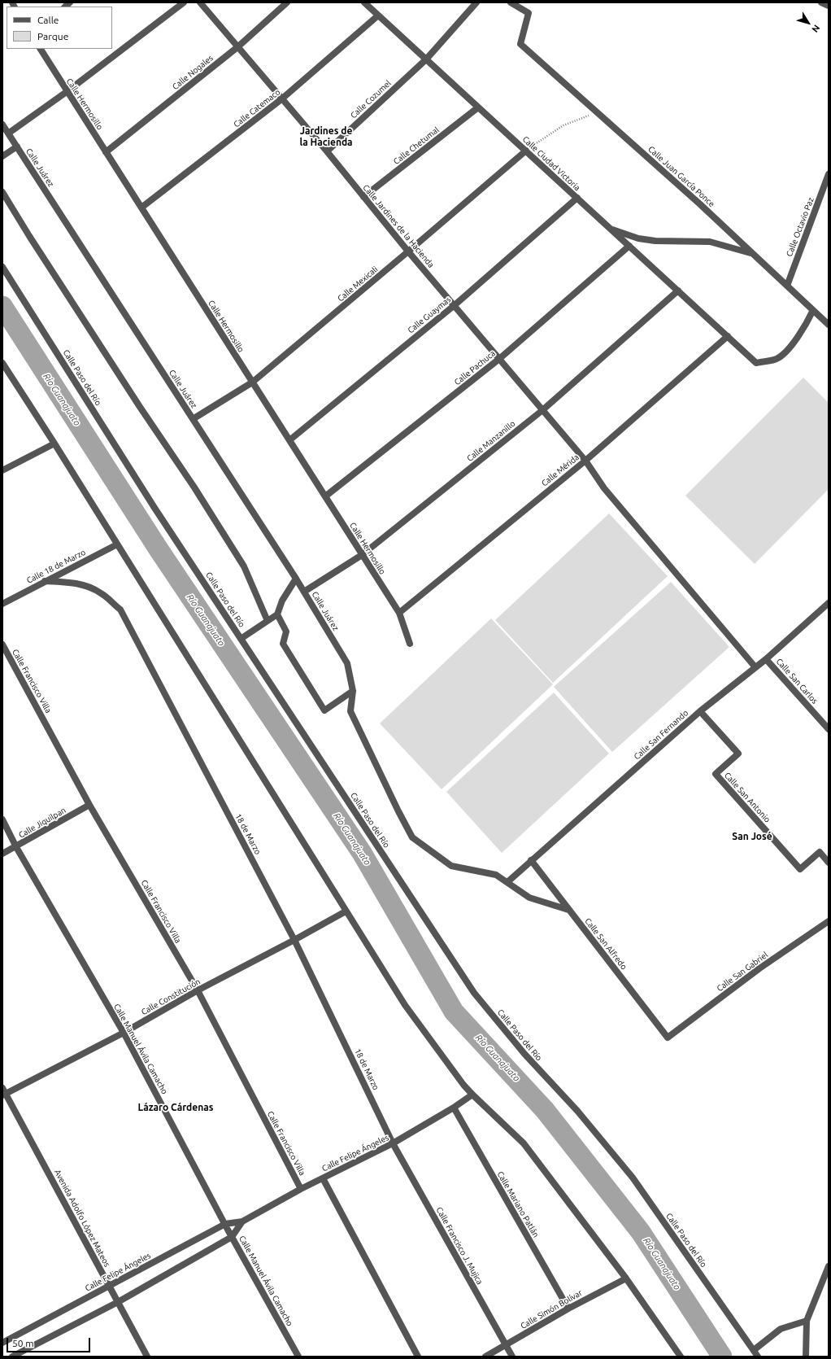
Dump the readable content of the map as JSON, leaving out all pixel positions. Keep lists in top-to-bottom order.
{
  "streets": {
    "street": [
      "Calle Nogales",
      "Calle Cozumel",
      "Calle Hermosillo",
      "Calle Catemaco",
      "Calle Chetumal",
      "Calle Ciudad Victoria",
      "Calle Juárez",
      "Calle Juan García Ponce",
      "Calle Jardines de la Hacienda",
      "Calle Octavio Paz",
      "Calle Mexicali",
      "Calle Guaymas",
      "Calle Pachuca",
      "Calle Paso del Río",
      "Calle Manzanillo",
      "Calle Mérida",
      "Calle 18 de Marzo",
      "Calle Francisco Villa",
      "Calle San Carlos",
      "Calle San Fernando",
      "Calle San Antonio",
      "Calle Jiquilpan",
      "18 de Marzo",
      "Calle San Alfredo",
      "Calle San Gabriel",
      "Calle Constitución",
      "Calle Manuel Ávila Camacho",
      "Calle Felipe Ángeles",
      "Calle Mariano Patlán",
      "Avenida Adolfo López Mateos",
      "Calle Francisco J. Mujica",
      "Calle Simón Bolívar"
    ]
  },
  "crossings": [
    ["Calle Nogales", "Calle Hermosillo"],
    ["Calle Nogales", "Calle Jardines de la Hacienda"],
    ["Calle Cozumel", "Calle Ciudad Victoria"],
    ["Calle Cozumel", "Calle Jardines de la Hacienda"],
    ["Calle Hermosillo", "Calle Catemaco"],
    ["Calle Hermosillo", "Calle Mexicali"],
    ["Calle Hermosillo", "Calle Guaymas"],
    ["Calle Hermosillo", "Calle Pachuca"],
    ["Calle Hermosillo", "Calle Manzanillo"],
    ["Calle Hermosillo", "Calle Mérida"],
    ["Calle Catemaco", "Calle Ciudad Victoria"],
    ["Calle Catemaco", "Calle Jardines de la Hacienda"],
    ["Calle Chetumal", "Calle Ciudad Victoria"],
    ["Calle Chetumal", "Calle Jardines de la Hacienda"],
    ["Calle Ciudad Victoria", "Calle Juan García Ponce"],
    ["Calle Ciudad Victoria", "Calle Mexicali"],
    ["Calle Ciudad Victoria", "Calle Guaymas"],
    ["Calle Ciudad Victoria", "Calle Pachuca"],
    ["Calle Ciudad Victoria", "Calle Manzanillo"],
    ["Calle Ciudad Victoria", "Calle Mérida"],
    ["Calle Juárez", "Calle Mexicali"],
    ["Calle Juárez", "Calle Manzanillo"],
    ["Calle Juan García Ponce", "Calle Octavio Paz"],
    ["Calle Jardines de la Hacienda", "Calle Mexicali"],
    ["Calle Jardines de la Hacienda", "Calle Guaymas"],
    ["Calle Jardines de la Hacienda", "Calle Pachuca"],
    ["Calle Jardines de la Hacienda", "Calle Manzanillo"],
    ["Calle Jardines de la Hacienda", "Calle Mérida"],
    ["Calle Jardines de la Hacienda", "Calle San Fernando"],
    ["Calle 18 de Marzo", "18 de Marzo"],
    ["Calle Francisco Villa", "Calle Jiquilpan"],
    ["Calle Francisco Villa", "Calle Constitución"],
    ["Calle Francisco Villa", "Calle Felipe Ángeles"],
    ["Calle San Carlos", "Calle San Fernando"],
    ["Calle San Fernando", "Calle San Antonio"],
    ["Calle San Fernando", "Calle San Alfredo"],
    ["Calle Jiquilpan", "Calle Manuel Ávila Camacho"],
    ["18 de Marzo", "Calle Constitución"],
    ["18 de Marzo", "Calle Felipe Ángeles"],
    ["18 de Marzo", "Calle Francisco J. Mujica"],
    ["Calle San Alfredo", "Calle San Gabriel"],
    ["Calle Constitución", "Calle Manuel Ávila Camacho"],
    ["Calle Constitución", "Avenida Adolfo López Mateos"],
    ["Calle Manuel Ávila Camacho", "Calle Felipe Ángeles"],
    ["Calle Felipe Ángeles", "Calle Mariano Patlán"],
    ["Calle Felipe Ángeles", "Avenida Adolfo López Mateos"],
    ["Calle Felipe Ángeles", "Calle Francisco J. Mujica"],
    ["Calle Mariano Patlán", "Calle Simón Bolívar"],
    ["Calle Francisco J. Mujica", "Calle Simón Bolívar"]
  ],
  "districts": ["Jardines de la Hacienda", "San José", "Lázaro Cárdenas"],
  "water": ["Río Guanajuato"],
  "legend": ["Calle", "Parque"],
  "scale_bar": "50 m",
  "north": "bottom right"
}
